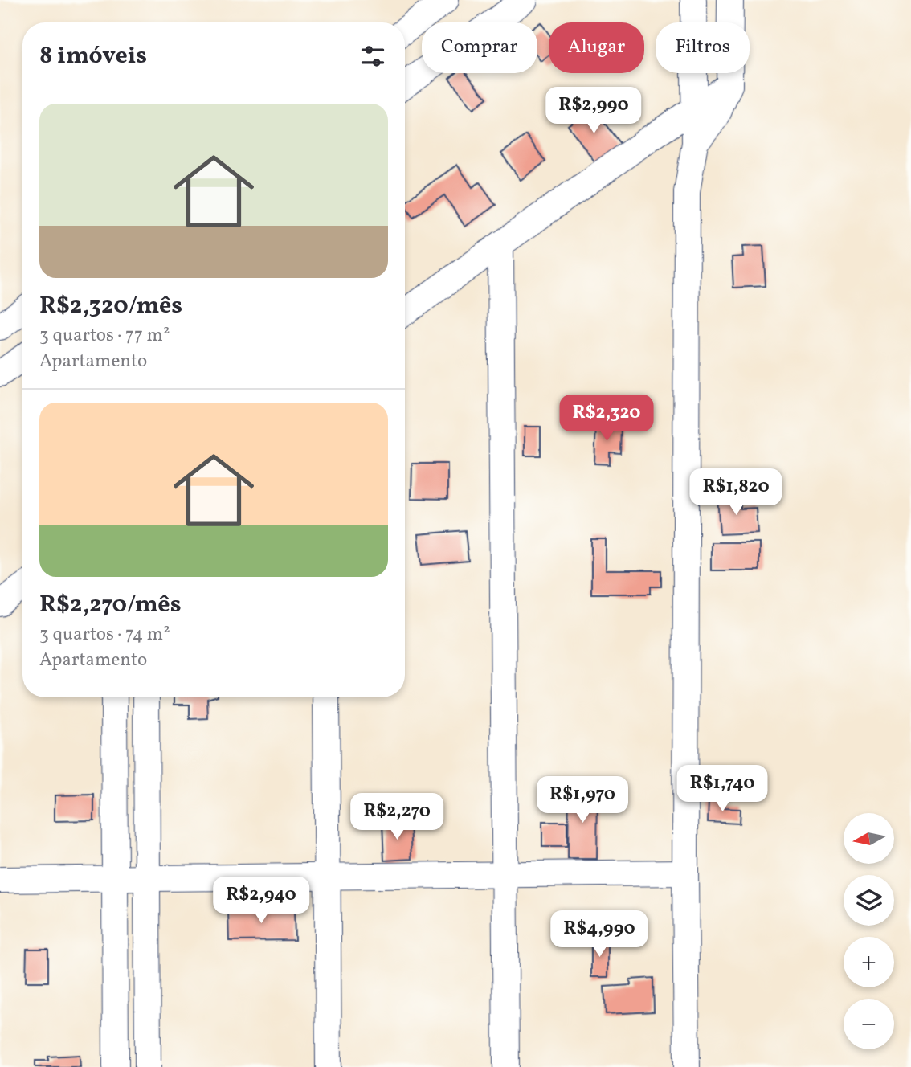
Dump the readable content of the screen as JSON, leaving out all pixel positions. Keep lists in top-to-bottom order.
{
  "north": "left",
  "page": {
    "chip": ["Comprar", "Alugar", "Filtros"],
    "heading": "8 imóveis",
    "price": [
      "R$2,990",
      "R$2,320",
      "R$1,820",
      "R$1,740",
      "R$1,970",
      "R$2,270",
      "R$2,940",
      "R$4,990"
    ],
    "list": [
      {
        "name": "R$2,320/mês",
        "note": "3 quartos · 77 m² · Apartamento"
      },
      {
        "name": "R$2,270/mês",
        "note": "3 quartos · 74 m² · Apartamento"
      }
    ],
    "map_buttons": ["+", "−"]
  }
}
